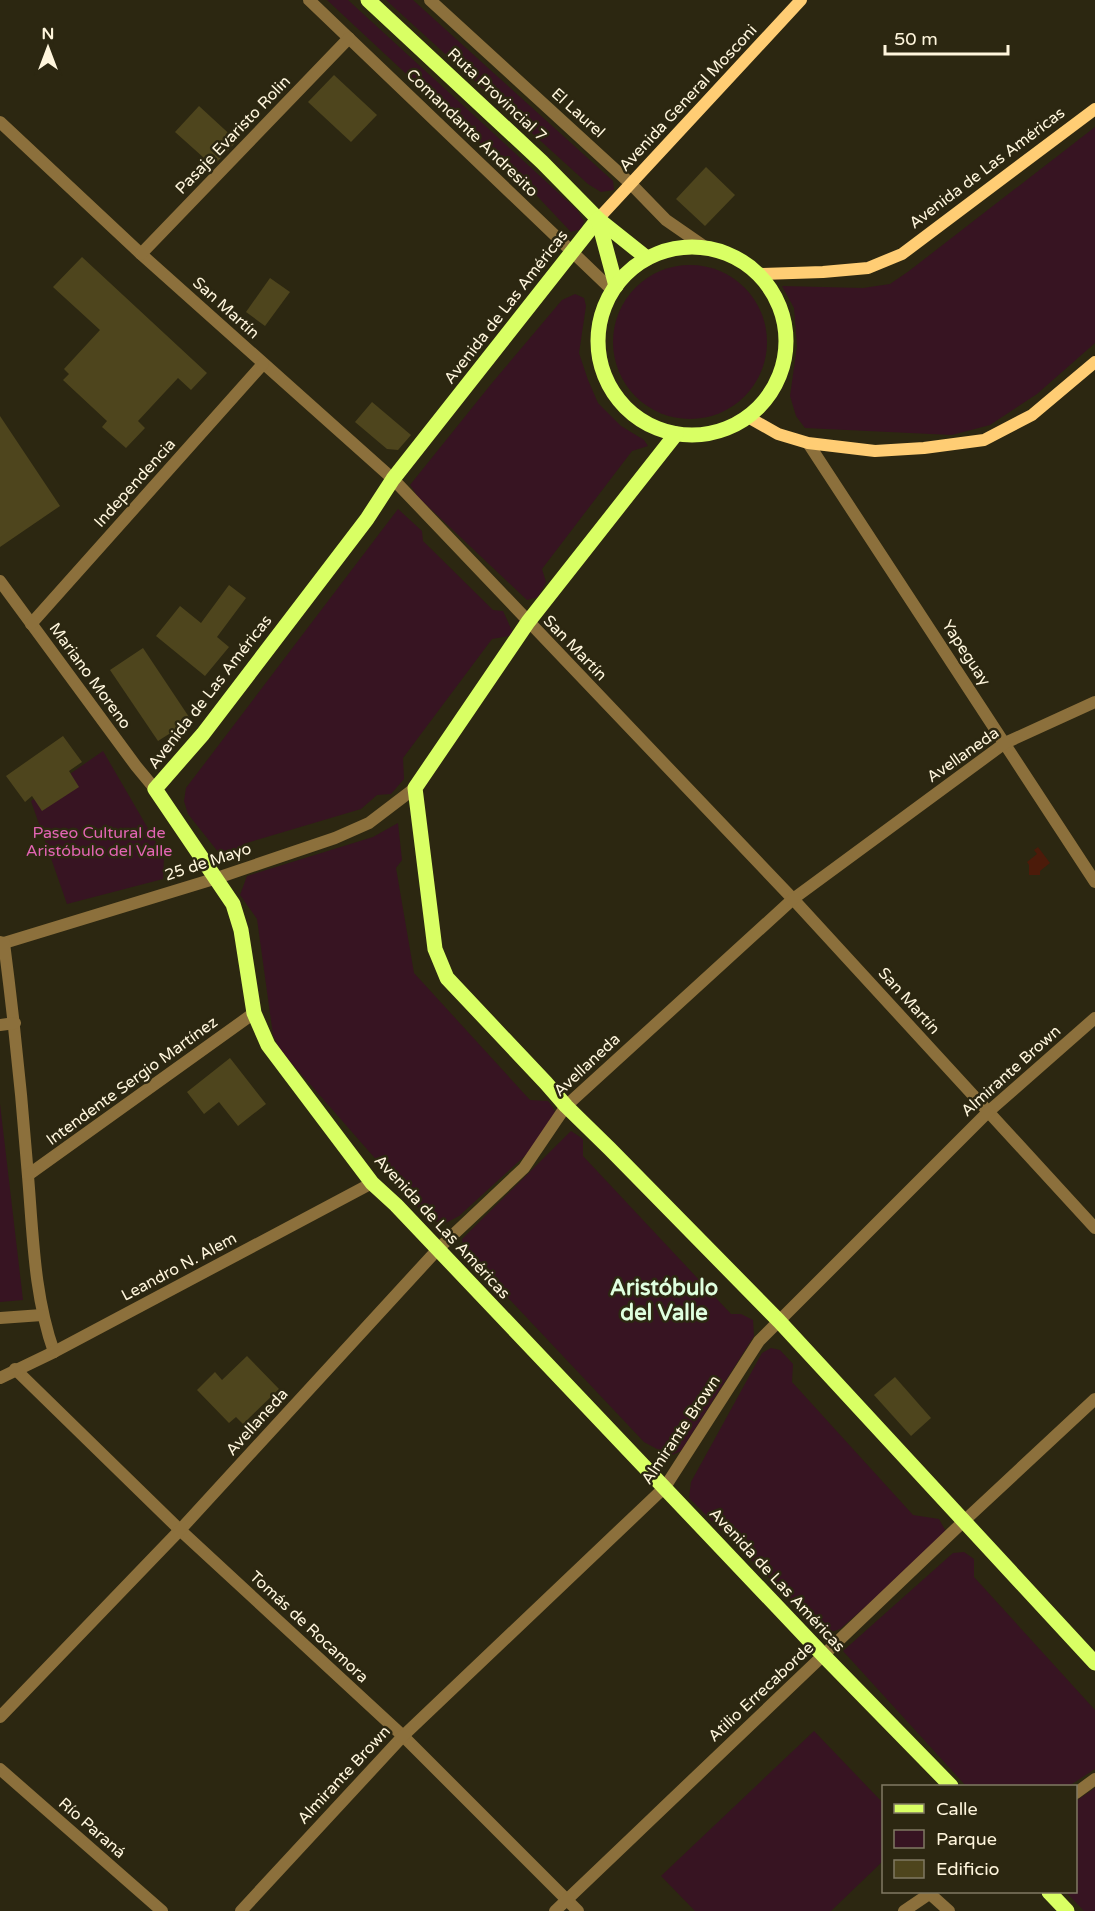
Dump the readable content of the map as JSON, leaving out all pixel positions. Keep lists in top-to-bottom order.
{
  "streets": {
    "main road": ["Ruta Provincial 7", "Avenida General Mosconi", "Avenida de Las Américas"],
    "street": [
      "El Laurel",
      "Comandante Andresito",
      "Pasaje Evaristo Rolin",
      "San Martín",
      "Independencia",
      "Yapeguay",
      "Mariano Moreno",
      "Avellaneda",
      "25 de Mayo",
      "Almirante Brown",
      "Intendente Sergio Martínez",
      "Leandro N. Alem",
      "Tomás de Rocamora",
      "Atilio Errecaborde",
      "Río Paraná"
    ]
  },
  "crossings": [
    ["Ruta Provincial 7", "Avenida General Mosconi"],
    ["Ruta Provincial 7", "El Laurel"],
    ["Ruta Provincial 7", "Comandante Andresito"],
    ["Ruta Provincial 7", "Avenida de Las Américas"],
    ["Avenida General Mosconi", "El Laurel"],
    ["Avenida General Mosconi", "Avenida de Las Américas"],
    ["El Laurel", "Comandante Andresito"],
    ["El Laurel", "Avenida de Las Américas"],
    ["Comandante Andresito", "Pasaje Evaristo Rolin"],
    ["Comandante Andresito", "Avenida de Las Américas"],
    ["Pasaje Evaristo Rolin", "San Martín"],
    ["Avenida de Las Américas", "San Martín"],
    ["Avenida de Las Américas", "Mariano Moreno"],
    ["Avenida de Las Américas", "Avellaneda"],
    ["Avenida de Las Américas", "25 de Mayo"],
    ["Avenida de Las Américas", "Almirante Brown"],
    ["Avenida de Las Américas", "Intendente Sergio Martínez"],
    ["Avenida de Las Américas", "Leandro N. Alem"],
    ["Avenida de Las Américas", "Atilio Errecaborde"],
    ["San Martín", "Independencia"],
    ["San Martín", "Avellaneda"],
    ["San Martín", "Almirante Brown"],
    ["Independencia", "Mariano Moreno"],
    ["Yapeguay", "Avellaneda"],
    ["Avellaneda", "Tomás de Rocamora"],
    ["Almirante Brown", "Tomás de Rocamora"],
    ["Leandro N. Alem", "Tomás de Rocamora"],
    ["Tomás de Rocamora", "Atilio Errecaborde"]
  ],
  "districts": ["Aristóbulo del Valle"],
  "parks": ["Paseo Cultural de Aristóbulo del Valle"],
  "legend": ["Calle", "Parque", "Edificio"],
  "scale_bar": "50 m",
  "north": "top"
}
